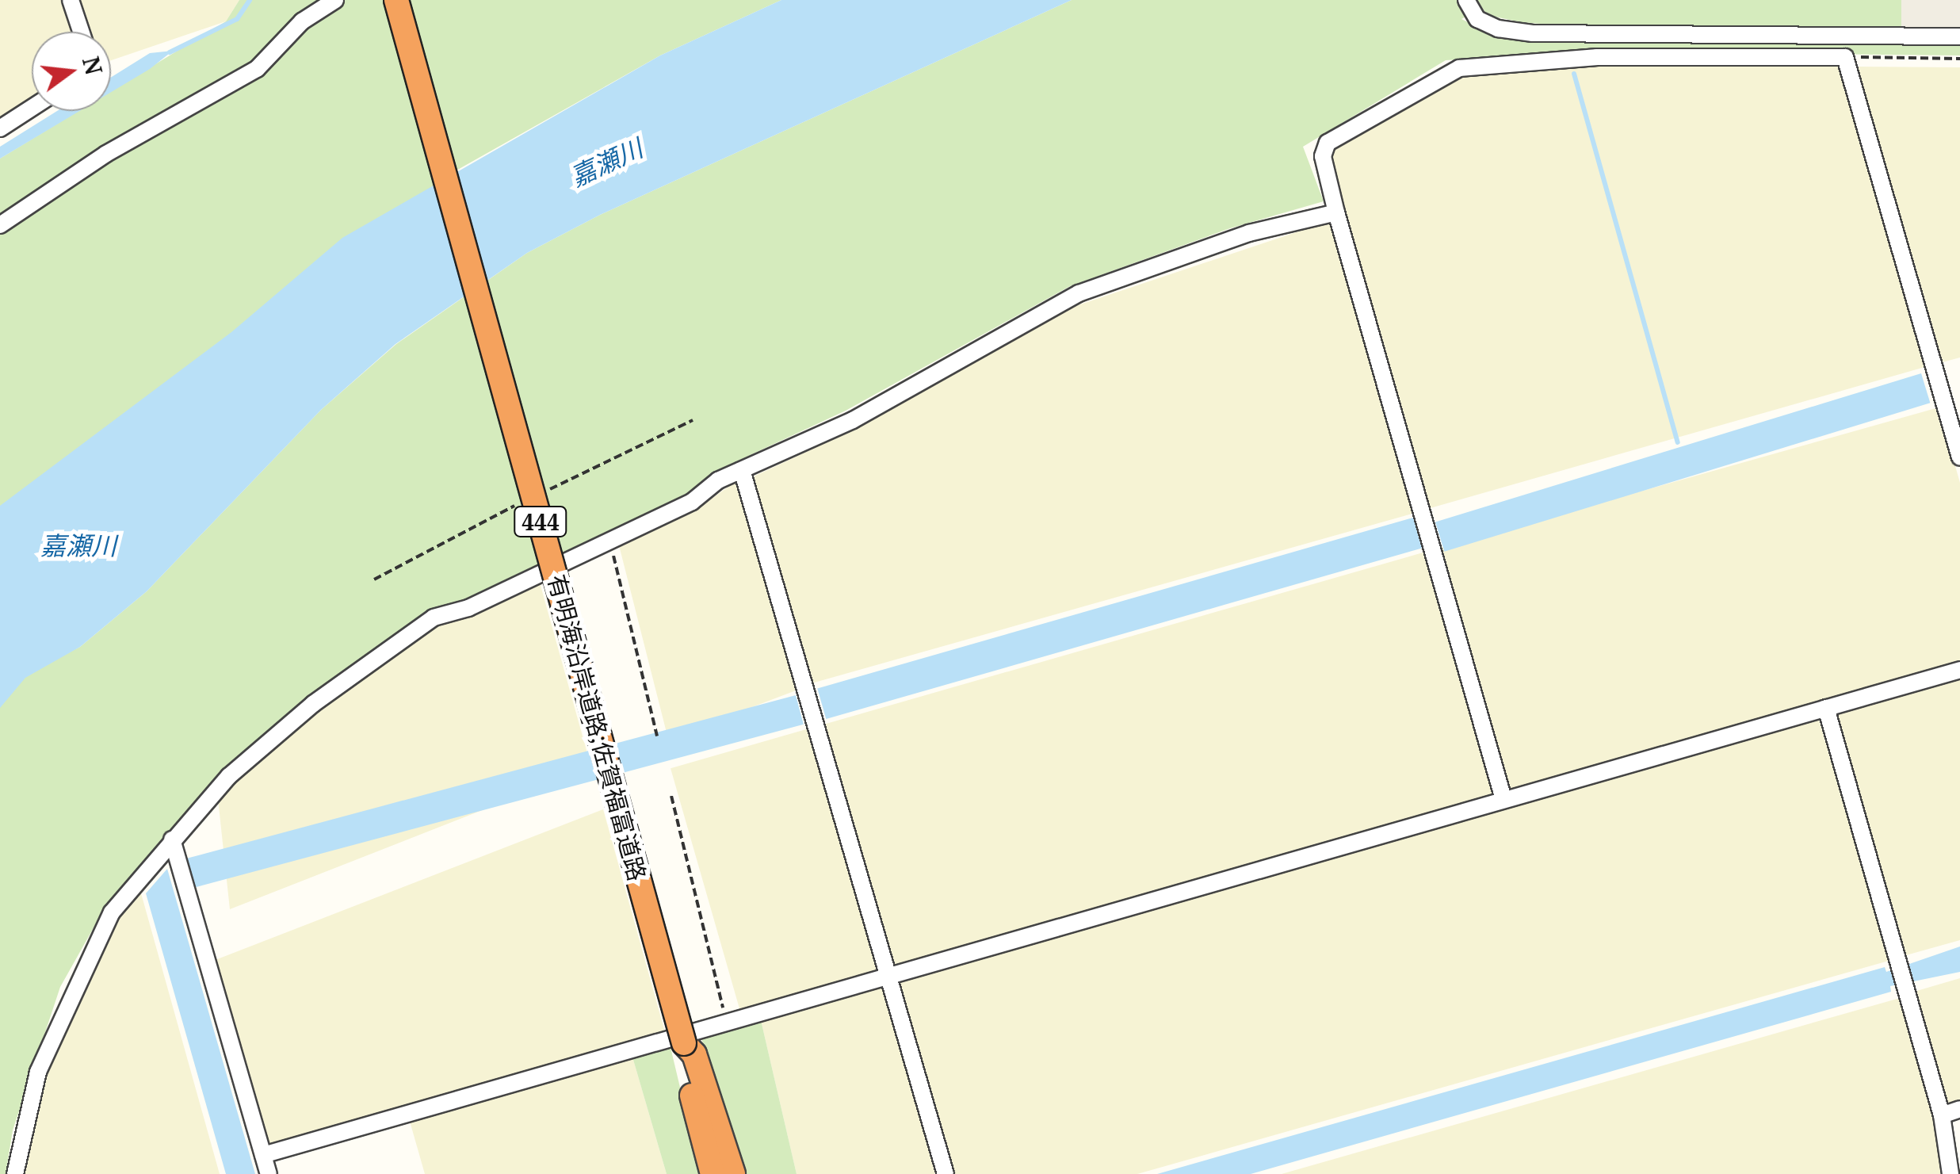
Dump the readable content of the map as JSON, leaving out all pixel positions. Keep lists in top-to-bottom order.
{
  "streets": {
    "highway": ["444", "有明海沿岸道路;佐賀福富道路"]
  },
  "water": ["嘉瀬川"],
  "north": "right"
}
